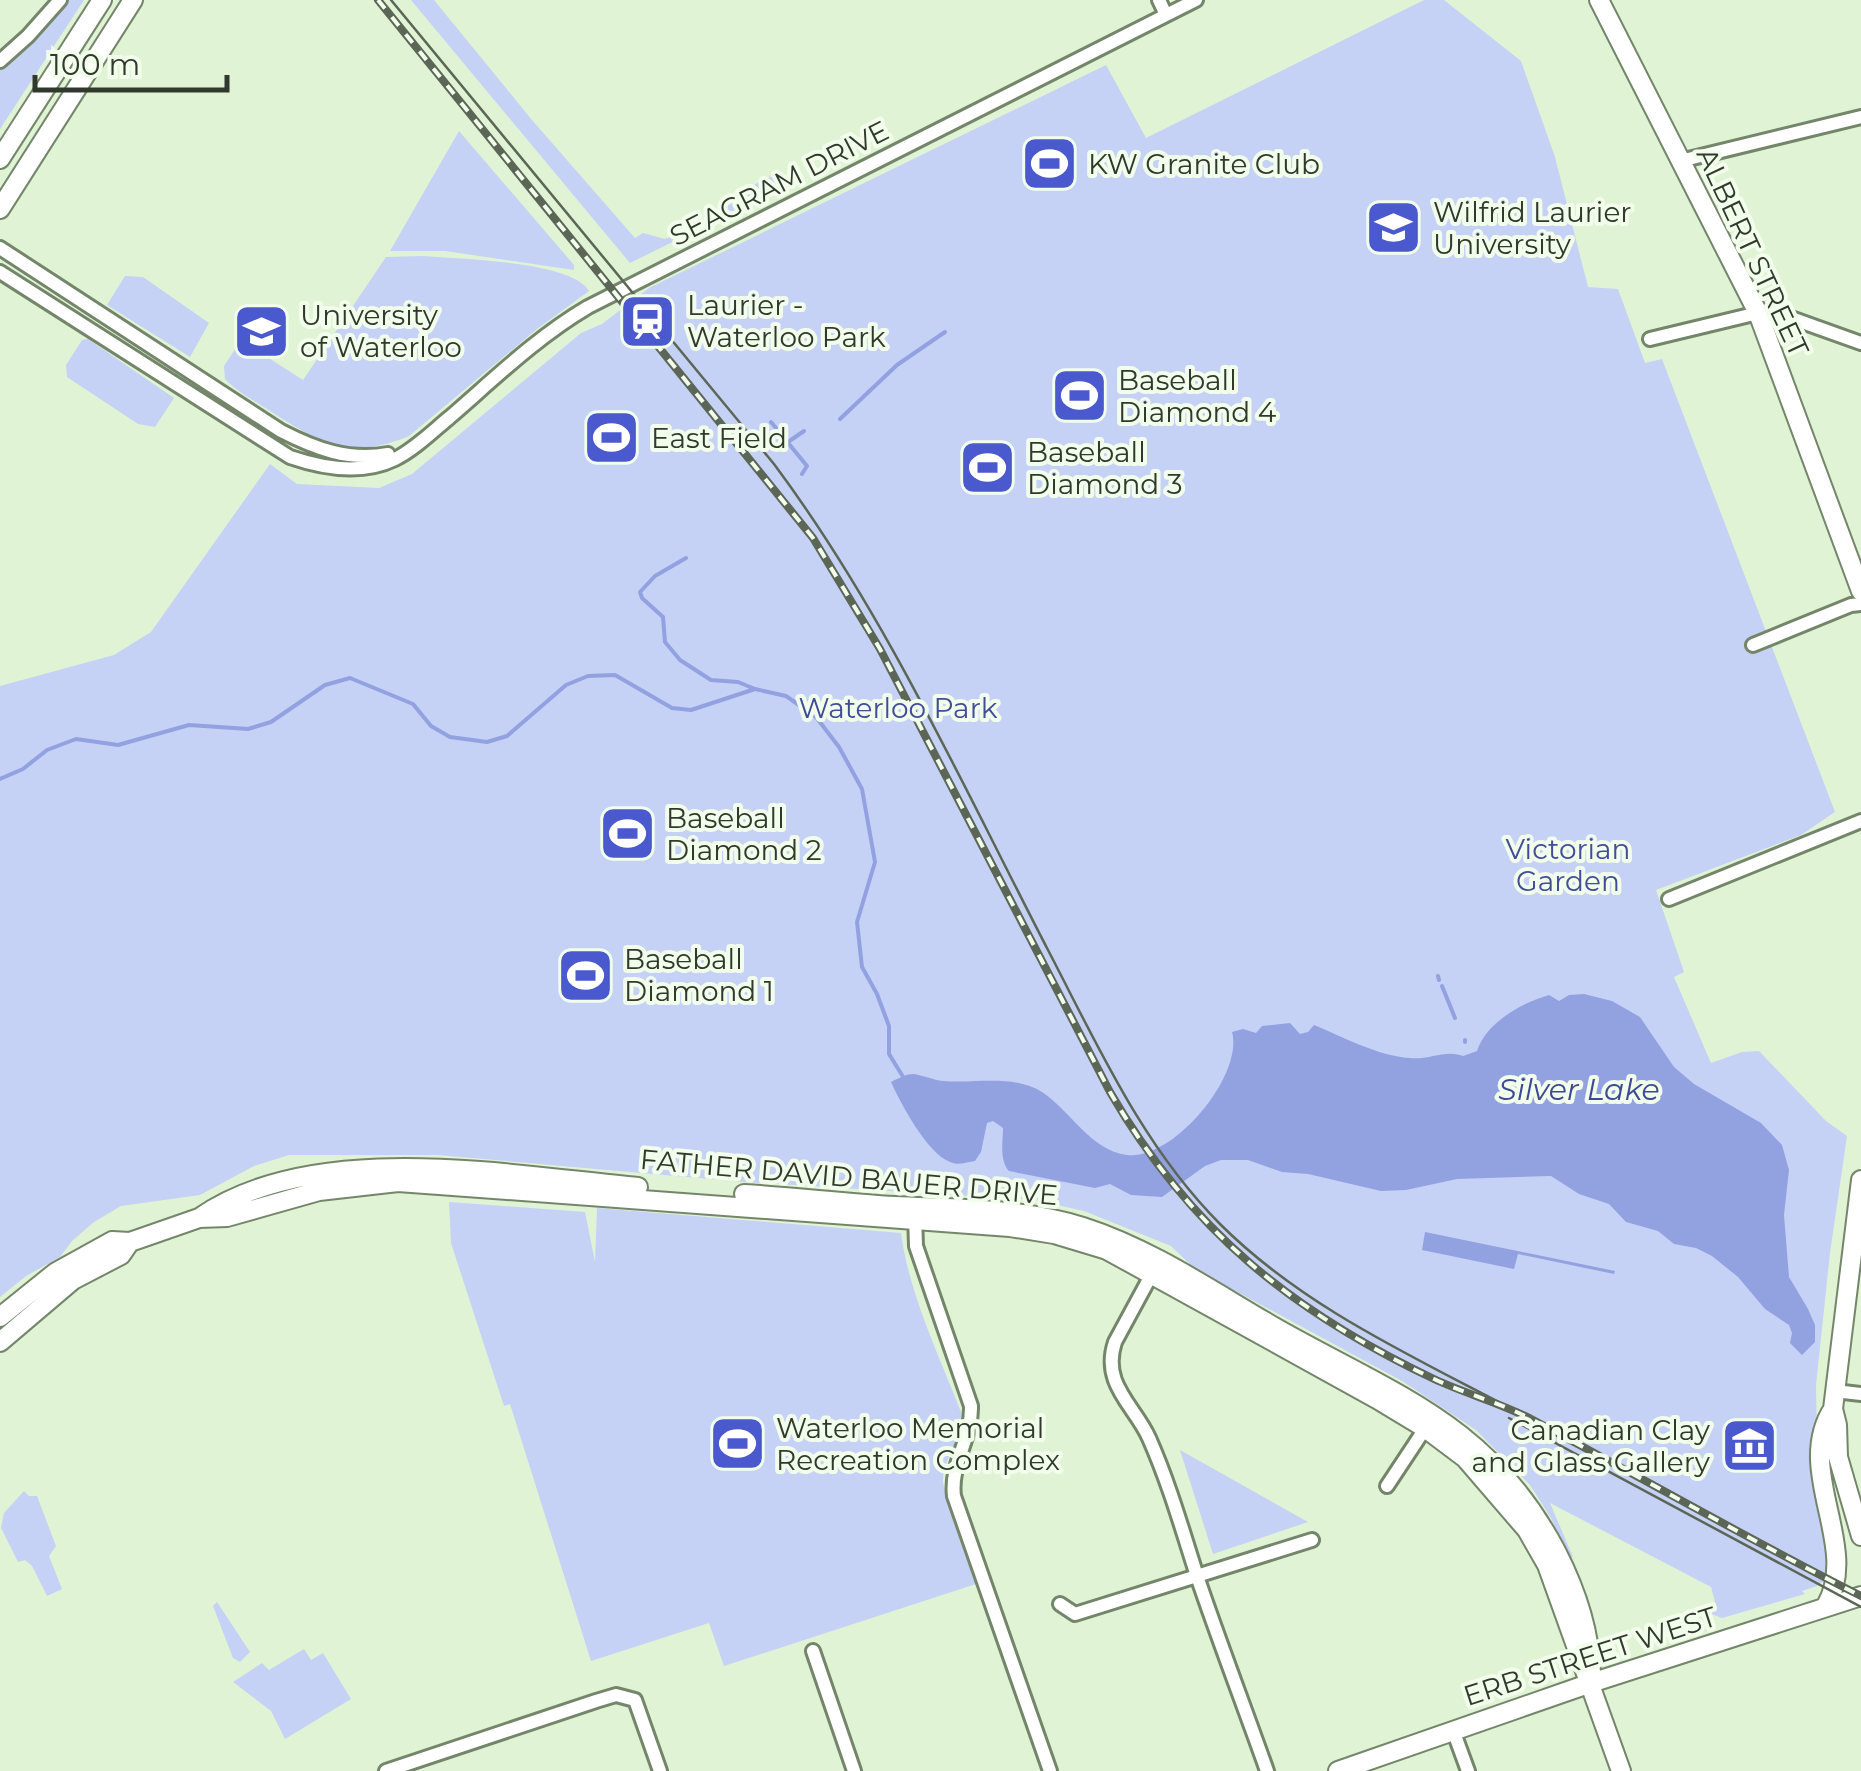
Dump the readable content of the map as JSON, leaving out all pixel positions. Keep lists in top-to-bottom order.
{
  "streets": {
    "street": [
      "SEAGRAM DRIVE",
      "ALBERT STREET",
      "FATHER DAVID BAUER DRIVE",
      "ERB STREET WEST"
    ]
  },
  "crossings": [
    ["FATHER DAVID BAUER DRIVE", "ERB STREET WEST"]
  ],
  "water": ["Silver Lake"],
  "parks": ["Waterloo Park", "Victorian Garden"],
  "places": {
    "sports": [
      "KW Granite Club",
      "Baseball Diamond 4",
      "East Field",
      "Baseball Diamond 3",
      "Baseball Diamond 2",
      "Baseball Diamond 1",
      "Waterloo Memorial Recreation Complex"
    ],
    "school or university": ["Wilfrid Laurier University", "University of Waterloo"],
    "station": ["Laurier - Waterloo Park"],
    "museum": ["Canadian Clay and Glass Gallery"]
  },
  "scale_bar": "100 m"
}
